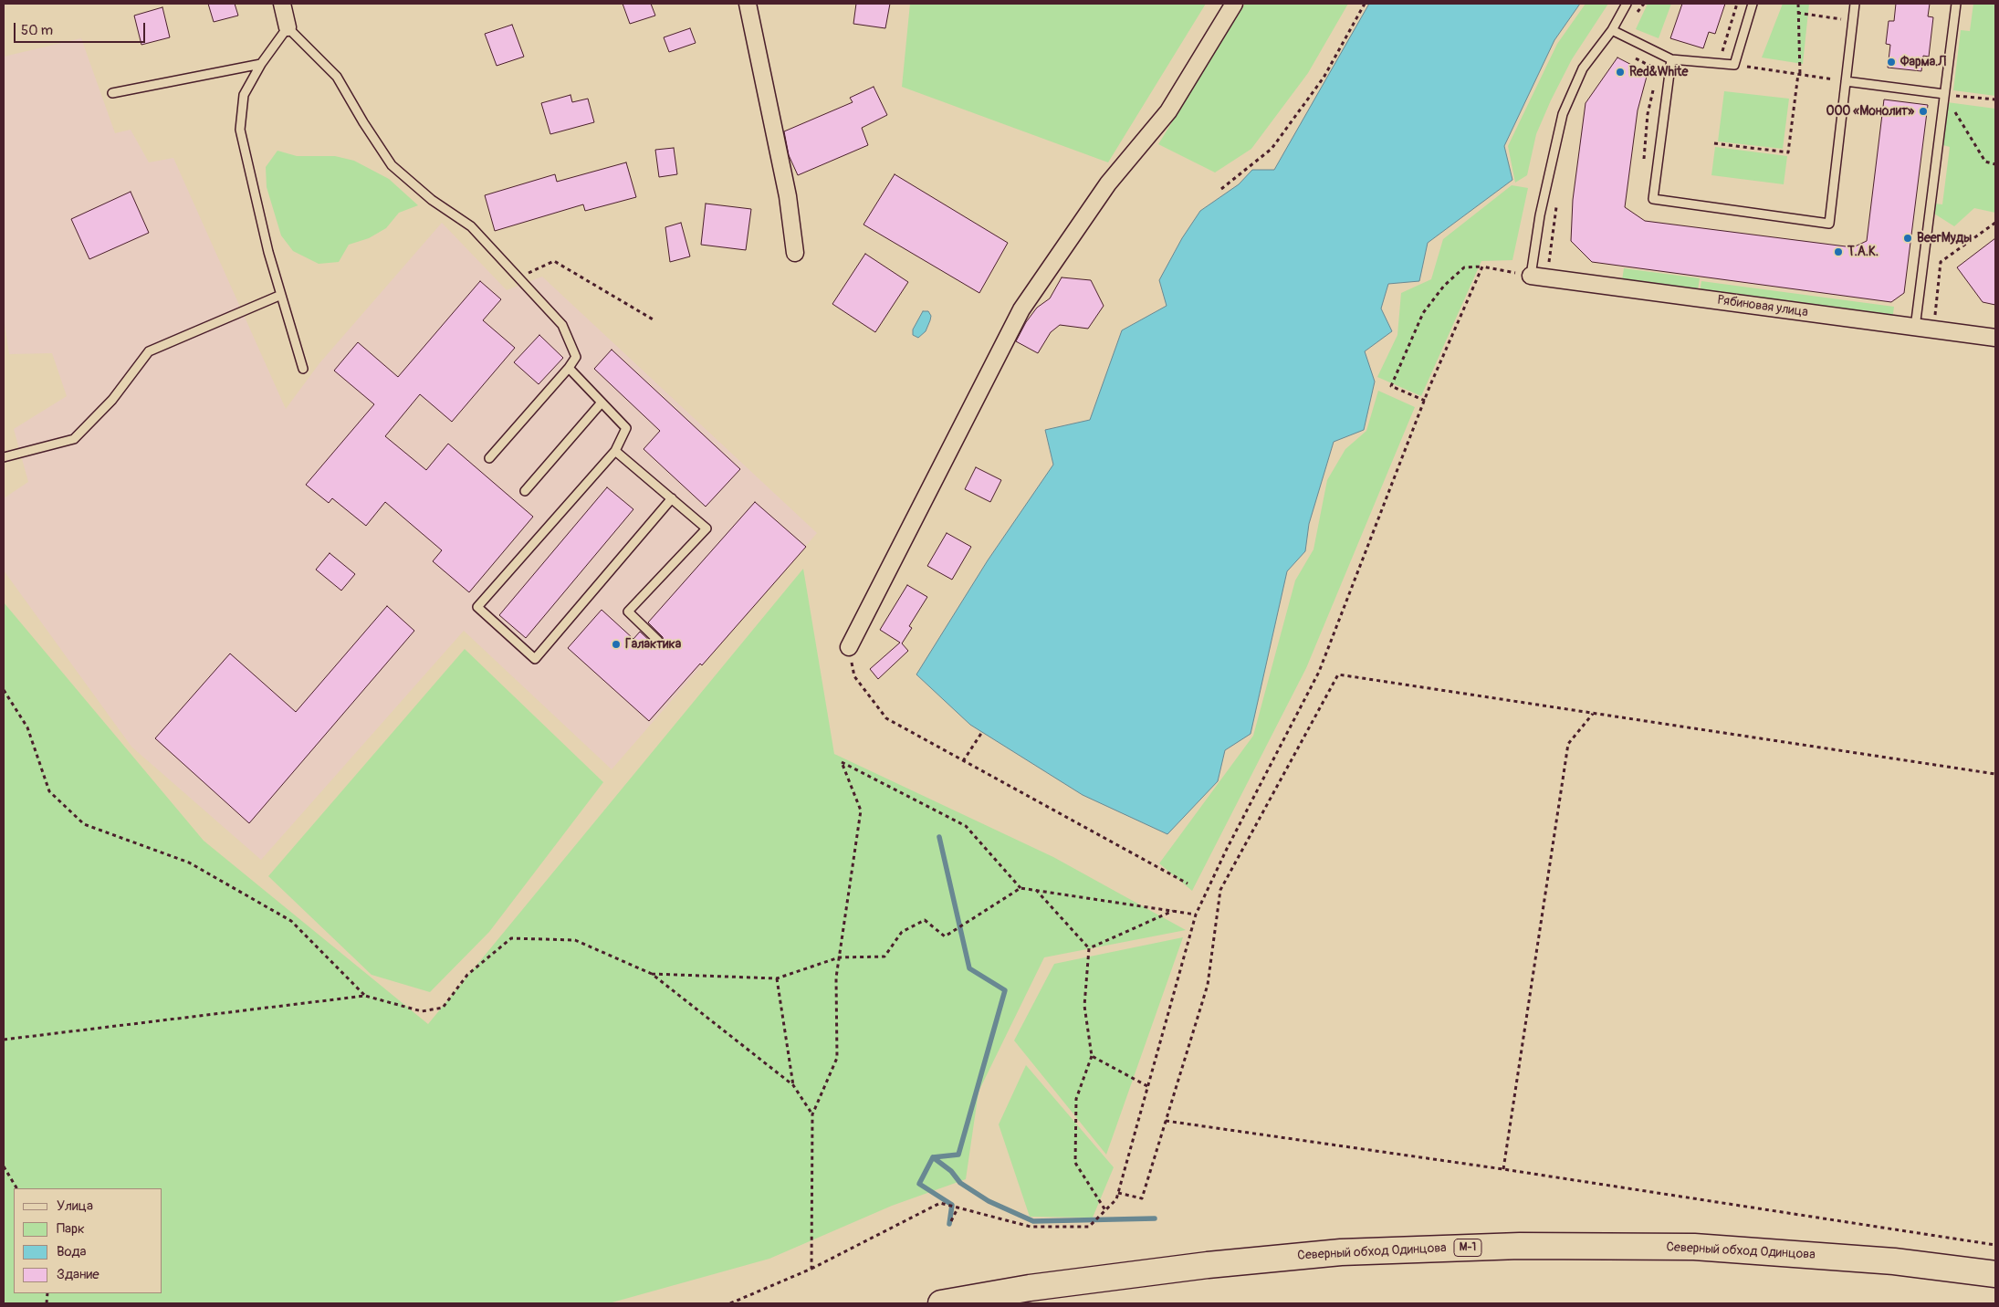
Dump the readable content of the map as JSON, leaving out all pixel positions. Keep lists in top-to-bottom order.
{
  "streets": {
    "highway": ["М-1", "Северный обход Одинцова"],
    "street": ["Рябиновая улица"]
  },
  "places": [
    "Фарма.Л",
    "Red&White",
    "ООО «Монолит»",
    "BeerМуды",
    "Т.А.К.",
    "Галактика"
  ],
  "legend": [
    "Улица",
    "Парк",
    "Вода",
    "Здание"
  ],
  "scale_bar": "50 m"
}
